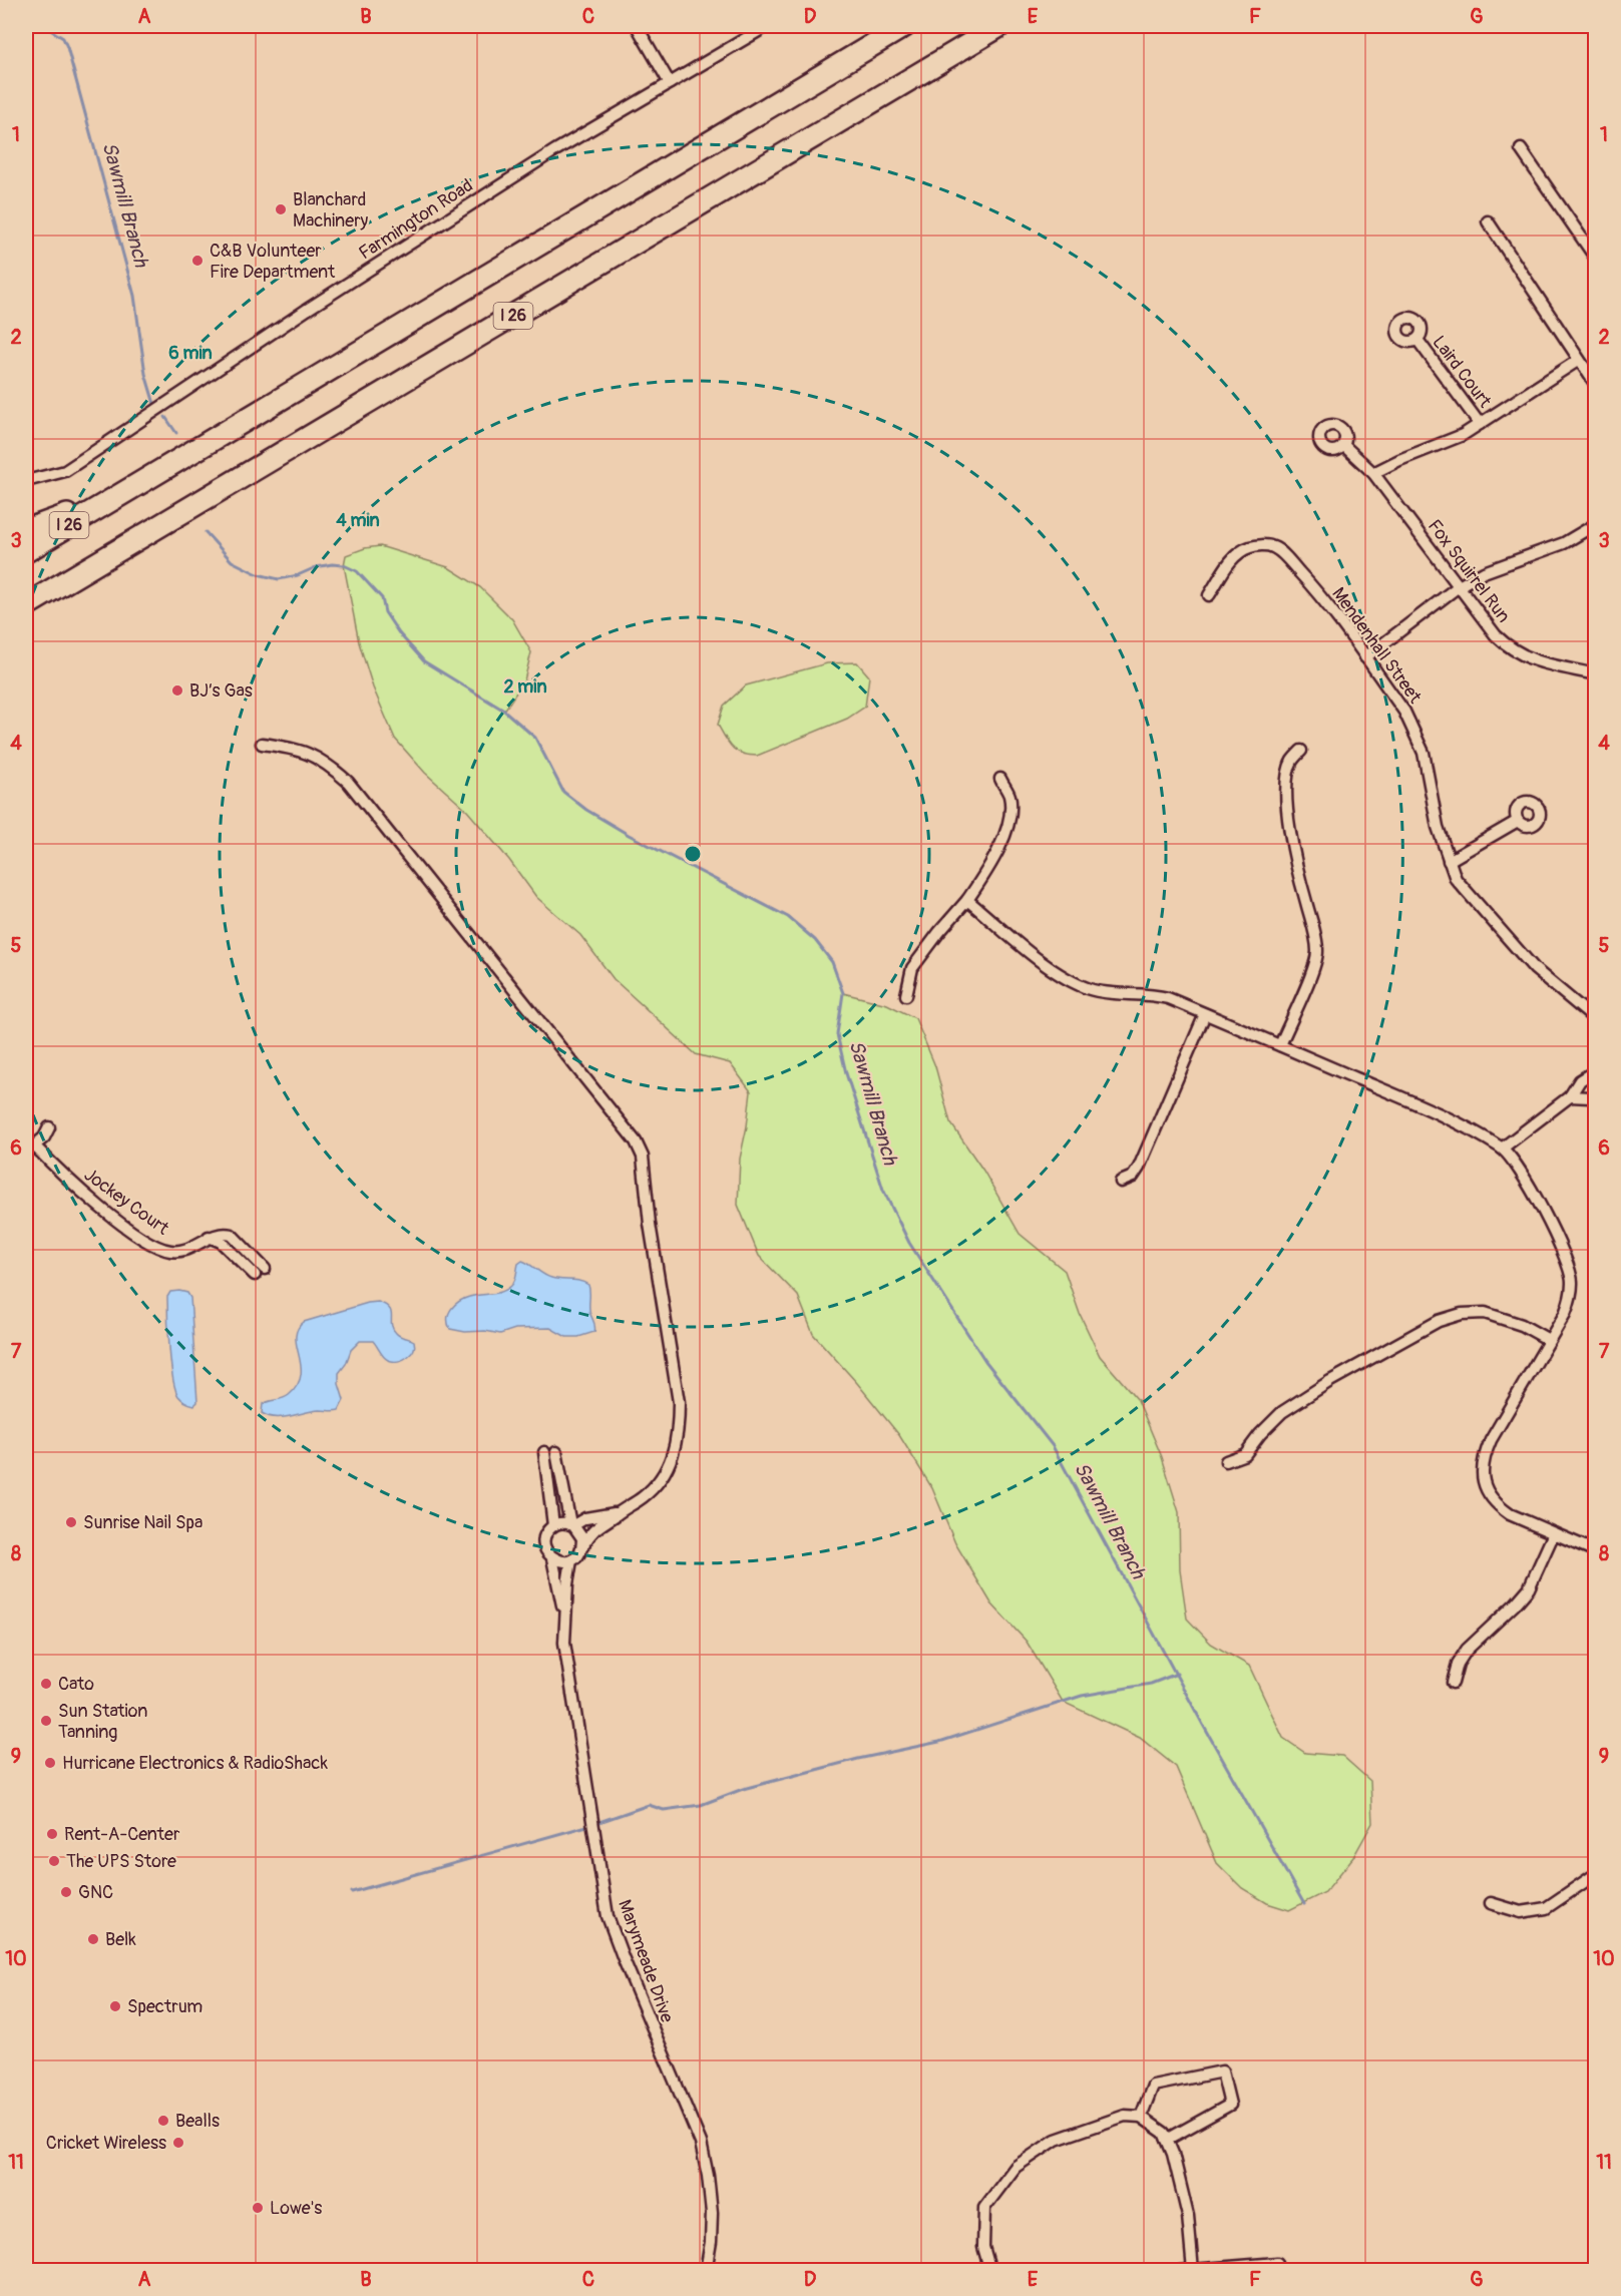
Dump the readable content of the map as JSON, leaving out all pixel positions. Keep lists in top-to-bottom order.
{
  "streets": {
    "highway": ["I 26"],
    "street": [
      "Farmington Road",
      "Laird Court",
      "Fox Squirrel Run",
      "Mendenhall Street",
      "Jockey Court",
      "Marymeade Drive"
    ]
  },
  "water": ["Sawmill Branch"],
  "places": [
    "Blanchard Machinery",
    "C&B Volunteer Fire Department",
    "BJ’s Gas",
    "Sunrise Nail Spa",
    "Cato",
    "Sun Station Tanning",
    "Hurricane Electronics & RadioShack",
    "Rent-A-Center",
    "The UPS Store",
    "GNC",
    "Belk",
    "Spectrum",
    "Bealls",
    "Cricket Wireless",
    "Lowe's"
  ],
  "grid": {
    "columns": [
      "A",
      "B",
      "C",
      "D",
      "E",
      "F",
      "G"
    ],
    "rows": [
      "1",
      "2",
      "3",
      "4",
      "5",
      "6",
      "7",
      "8",
      "9",
      "10",
      "11"
    ]
  },
  "rings": ["6 min", "4 min", "2 min"]
}
